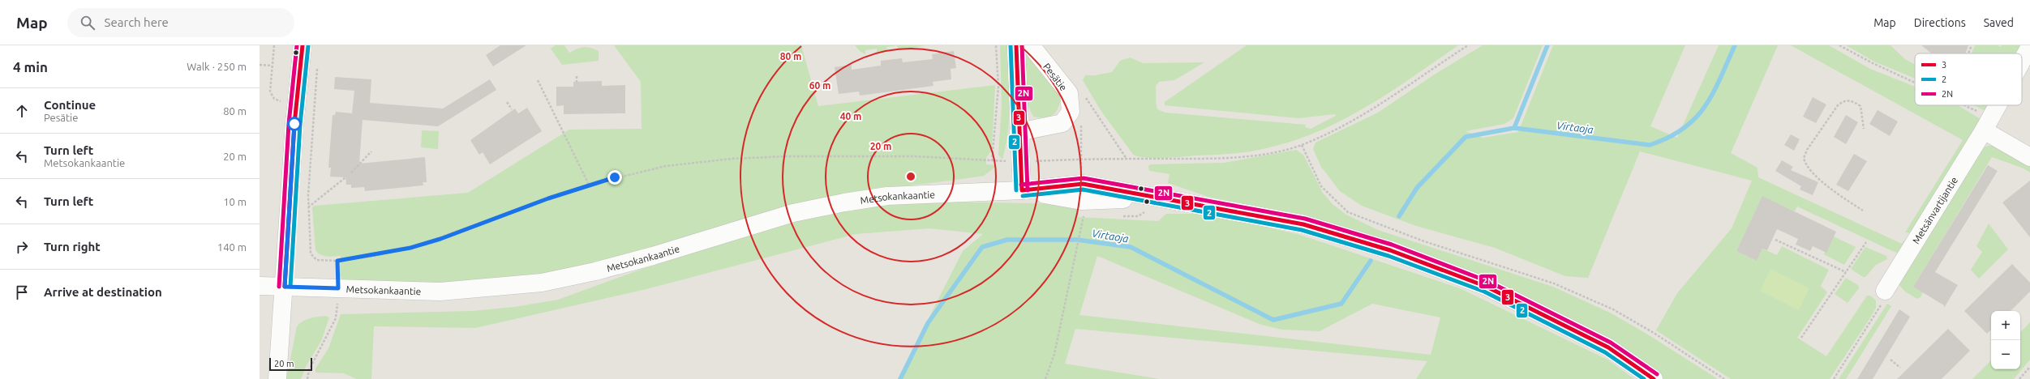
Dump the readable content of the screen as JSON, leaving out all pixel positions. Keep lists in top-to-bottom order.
{
  "streets": {
    "street": ["Pesätie", "Metsokankaantie", "Metsänvartijantie"]
  },
  "water": ["Virtaoja"],
  "lines": ["transit line 3", "transit line 2", "transit line 2N"],
  "legend": ["3", "2", "2N"],
  "scale_bar": "20 m",
  "page": {
    "header": "Map",
    "search": "Search here",
    "nav": ["Map", "Directions", "Saved"],
    "heading": ["4 min", "Walk · 250 m"],
    "list": [
      ["Continue", "Pesätie", "80 m"],
      ["Turn left", "Metsokankaantie", "20 m"],
      ["Turn left", "10 m"],
      ["Turn right", "140 m"],
      "Arrive at destination"
    ],
    "map_buttons": ["+", "−"],
    "scale": "20 m"
  },
  "rings": [
    "80 m",
    "60 m",
    "40 m",
    "20 m"
  ]
}
